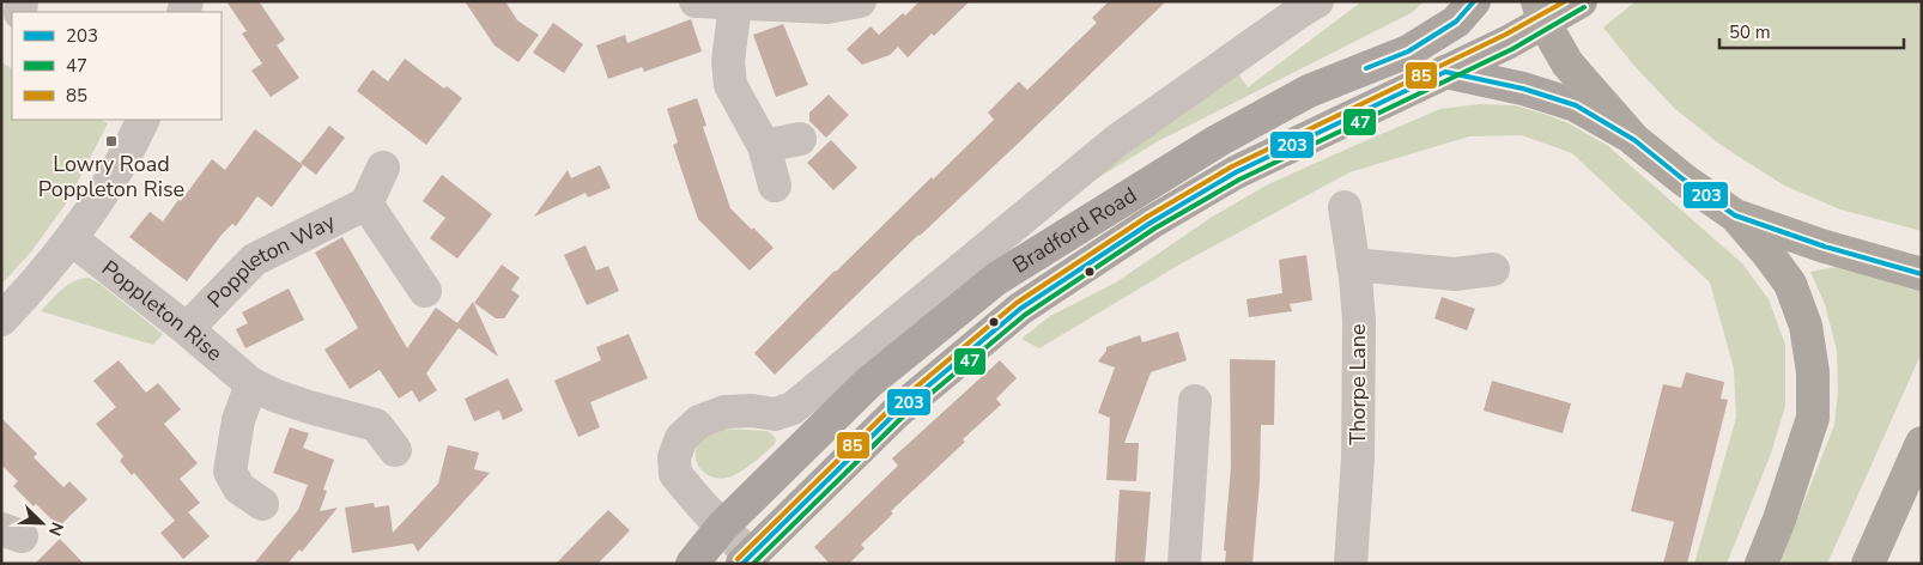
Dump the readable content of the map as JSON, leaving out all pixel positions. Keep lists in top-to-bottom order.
{
  "streets": {
    "main road": ["Bradford Road"],
    "street": ["Poppleton Way", "Poppleton Rise", "Thorpe Lane"]
  },
  "crossings": [
    ["Poppleton Way", "Poppleton Rise"]
  ],
  "places": {
    "transit": ["Lowry Road Poppleton Rise"]
  },
  "lines": ["transit line 203", "transit line 85", "transit line 47"],
  "legend": ["203", "47", "85"],
  "scale_bar": "50 m",
  "north": "bottom right"
}
